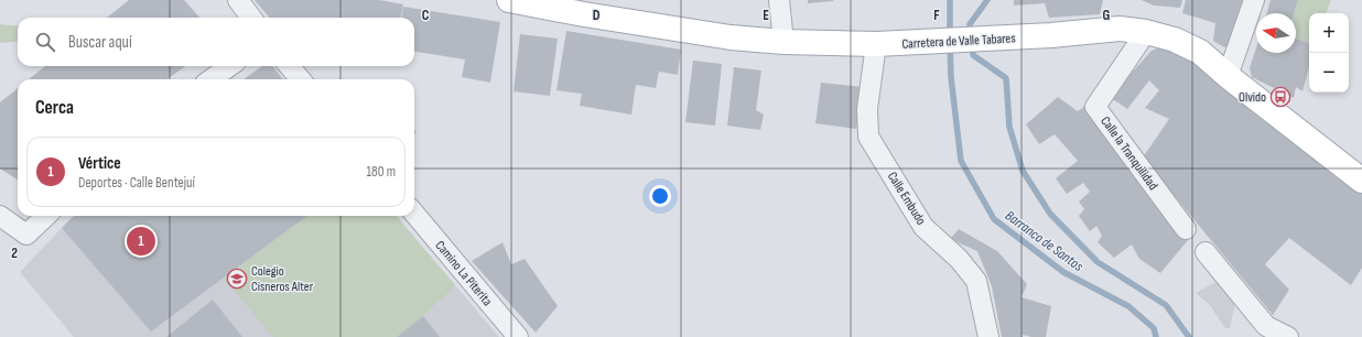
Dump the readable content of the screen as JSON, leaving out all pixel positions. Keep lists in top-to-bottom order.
{
  "streets": {
    "main road": ["Carretera de Valle Tabares"],
    "street": ["Calle la Tranquilidad", "Calle Embudo", "Camino La Piterita"]
  },
  "crossings": [
    ["Carretera de Valle Tabares", "Calle la Tranquilidad"],
    ["Carretera de Valle Tabares", "Calle Embudo"]
  ],
  "water": ["Barranco de Santos"],
  "places": {
    "bus stop": ["Olvido"],
    "school or university": ["Colegio Cisneros Alter"]
  },
  "north": "left",
  "page": {
    "map_buttons": ["+", "−"],
    "search": "Buscar aquí",
    "heading": "Cerca",
    "list": [
      {
        "mark": "1",
        "name": "Vértice",
        "note": "Deportes · Calle Bentejuí",
        "value": "180 m"
      }
    ],
    "pins": "1"
  },
  "grid": {
    "columns": [
      "C",
      "D",
      "E",
      "F",
      "G"
    ],
    "rows": ["2"]
  }
}
